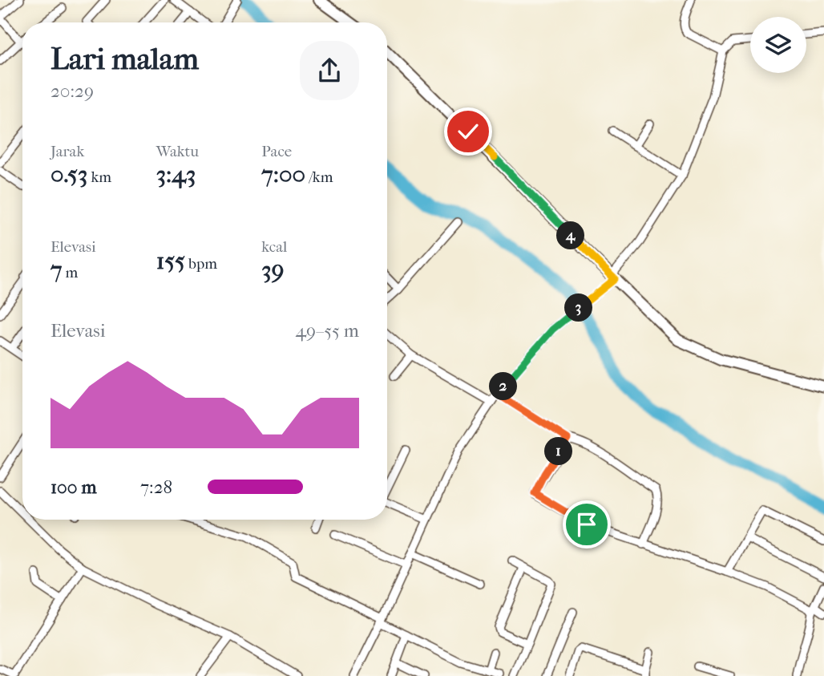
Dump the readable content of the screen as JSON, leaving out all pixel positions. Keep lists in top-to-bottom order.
{
  "page": {
    "heading": ["Lari malam", "20:29"],
    "stats": [
      ["Jarak", "0.53 km"],
      ["Waktu", "3:43"],
      ["Pace", "7:00 /km"],
      ["Elevasi", "7 m"],
      ["155 bpm"],
      ["kcal", "39"]
    ],
    "pins": [
      "4",
      "3",
      "2",
      "1"
    ],
    "chart": ["Elevasi", "49–55 m"],
    "list": [
      {
        "name": "100 m",
        "note": "7:28"
      }
    ]
  }
}
